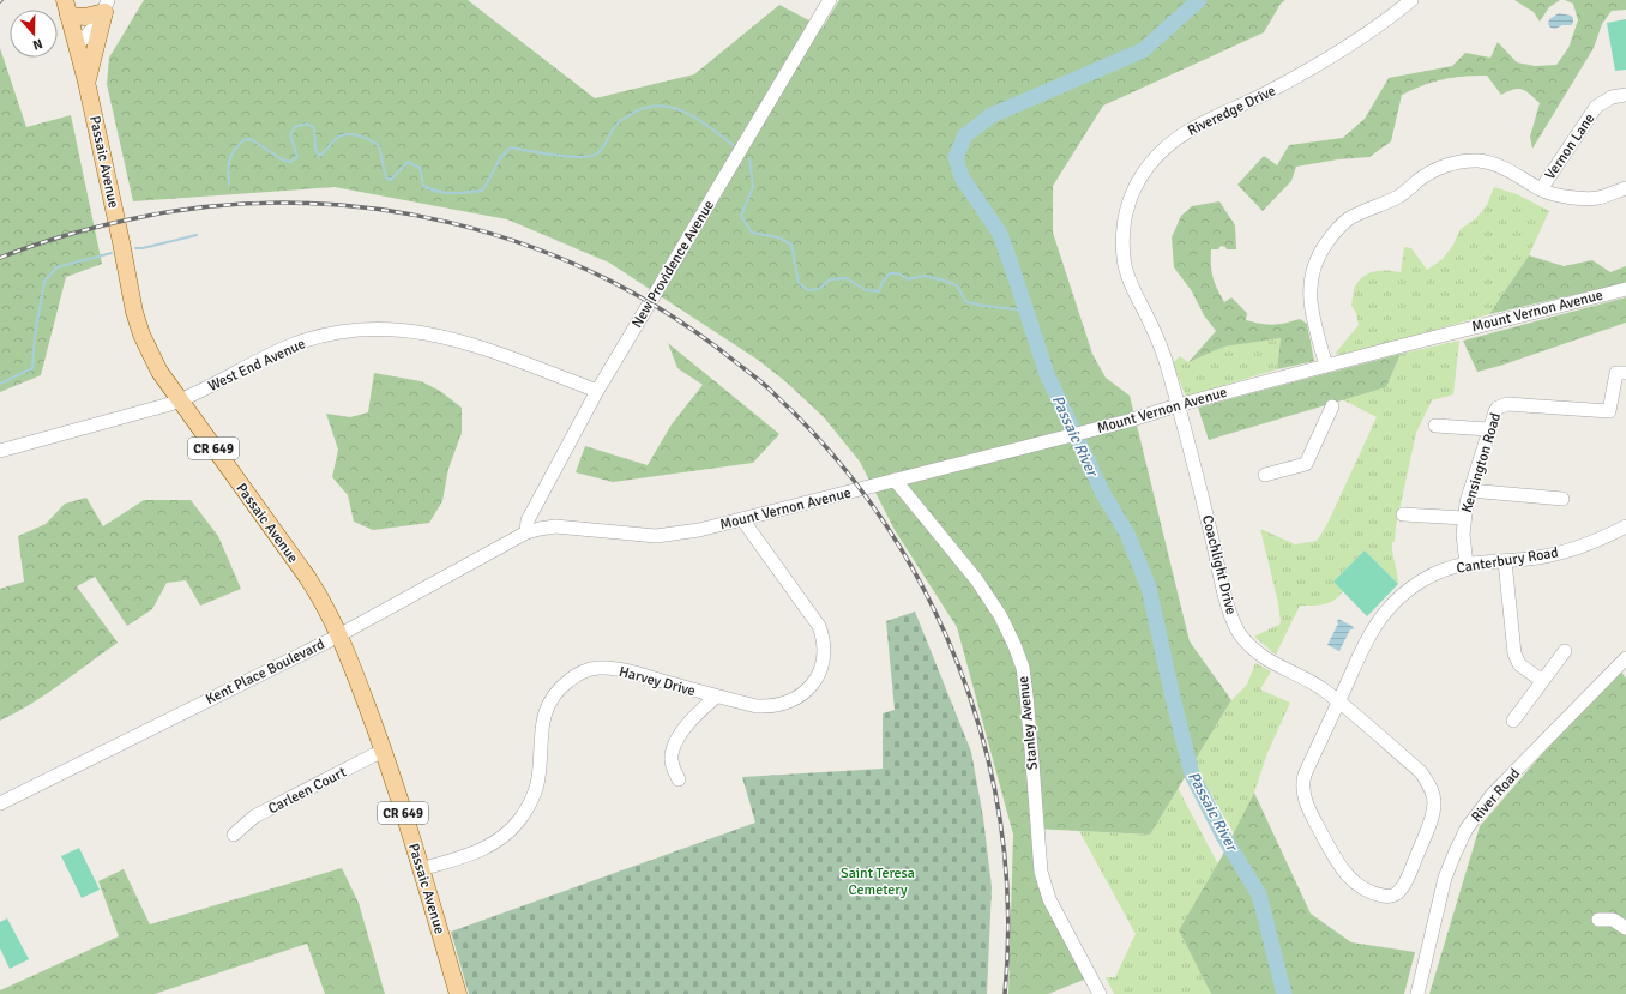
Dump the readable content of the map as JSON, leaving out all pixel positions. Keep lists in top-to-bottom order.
{
  "streets": {
    "main road": ["Passaic Avenue", "CR 649"],
    "street": [
      "Riveredge Drive",
      "Vernon Lane",
      "New Providence Avenue",
      "Mount Vernon Avenue",
      "West End Avenue",
      "Kensington Road",
      "Canterbury Road",
      "Coachlight Drive",
      "Kent Place Boulevard",
      "Harvey Drive",
      "Stanley Avenue",
      "Carleen Court",
      "River Road"
    ]
  },
  "crossings": [
    ["Riveredge Drive", "Mount Vernon Avenue"],
    ["Riveredge Drive", "Coachlight Drive"],
    ["Passaic Avenue", "West End Avenue"],
    ["Passaic Avenue", "Kent Place Boulevard"],
    ["Passaic Avenue", "Harvey Drive"],
    ["Passaic Avenue", "Carleen Court"],
    ["New Providence Avenue", "Mount Vernon Avenue"],
    ["New Providence Avenue", "West End Avenue"],
    ["New Providence Avenue", "Kent Place Boulevard"],
    ["Mount Vernon Avenue", "Coachlight Drive"],
    ["Mount Vernon Avenue", "Kent Place Boulevard"],
    ["Mount Vernon Avenue", "Harvey Drive"],
    ["Mount Vernon Avenue", "Stanley Avenue"],
    ["Kensington Road", "Canterbury Road"],
    ["Canterbury Road", "Coachlight Drive"]
  ],
  "water": ["Passaic River"],
  "parks": ["Saint Teresa Cemetery"],
  "north": "bottom"
}
